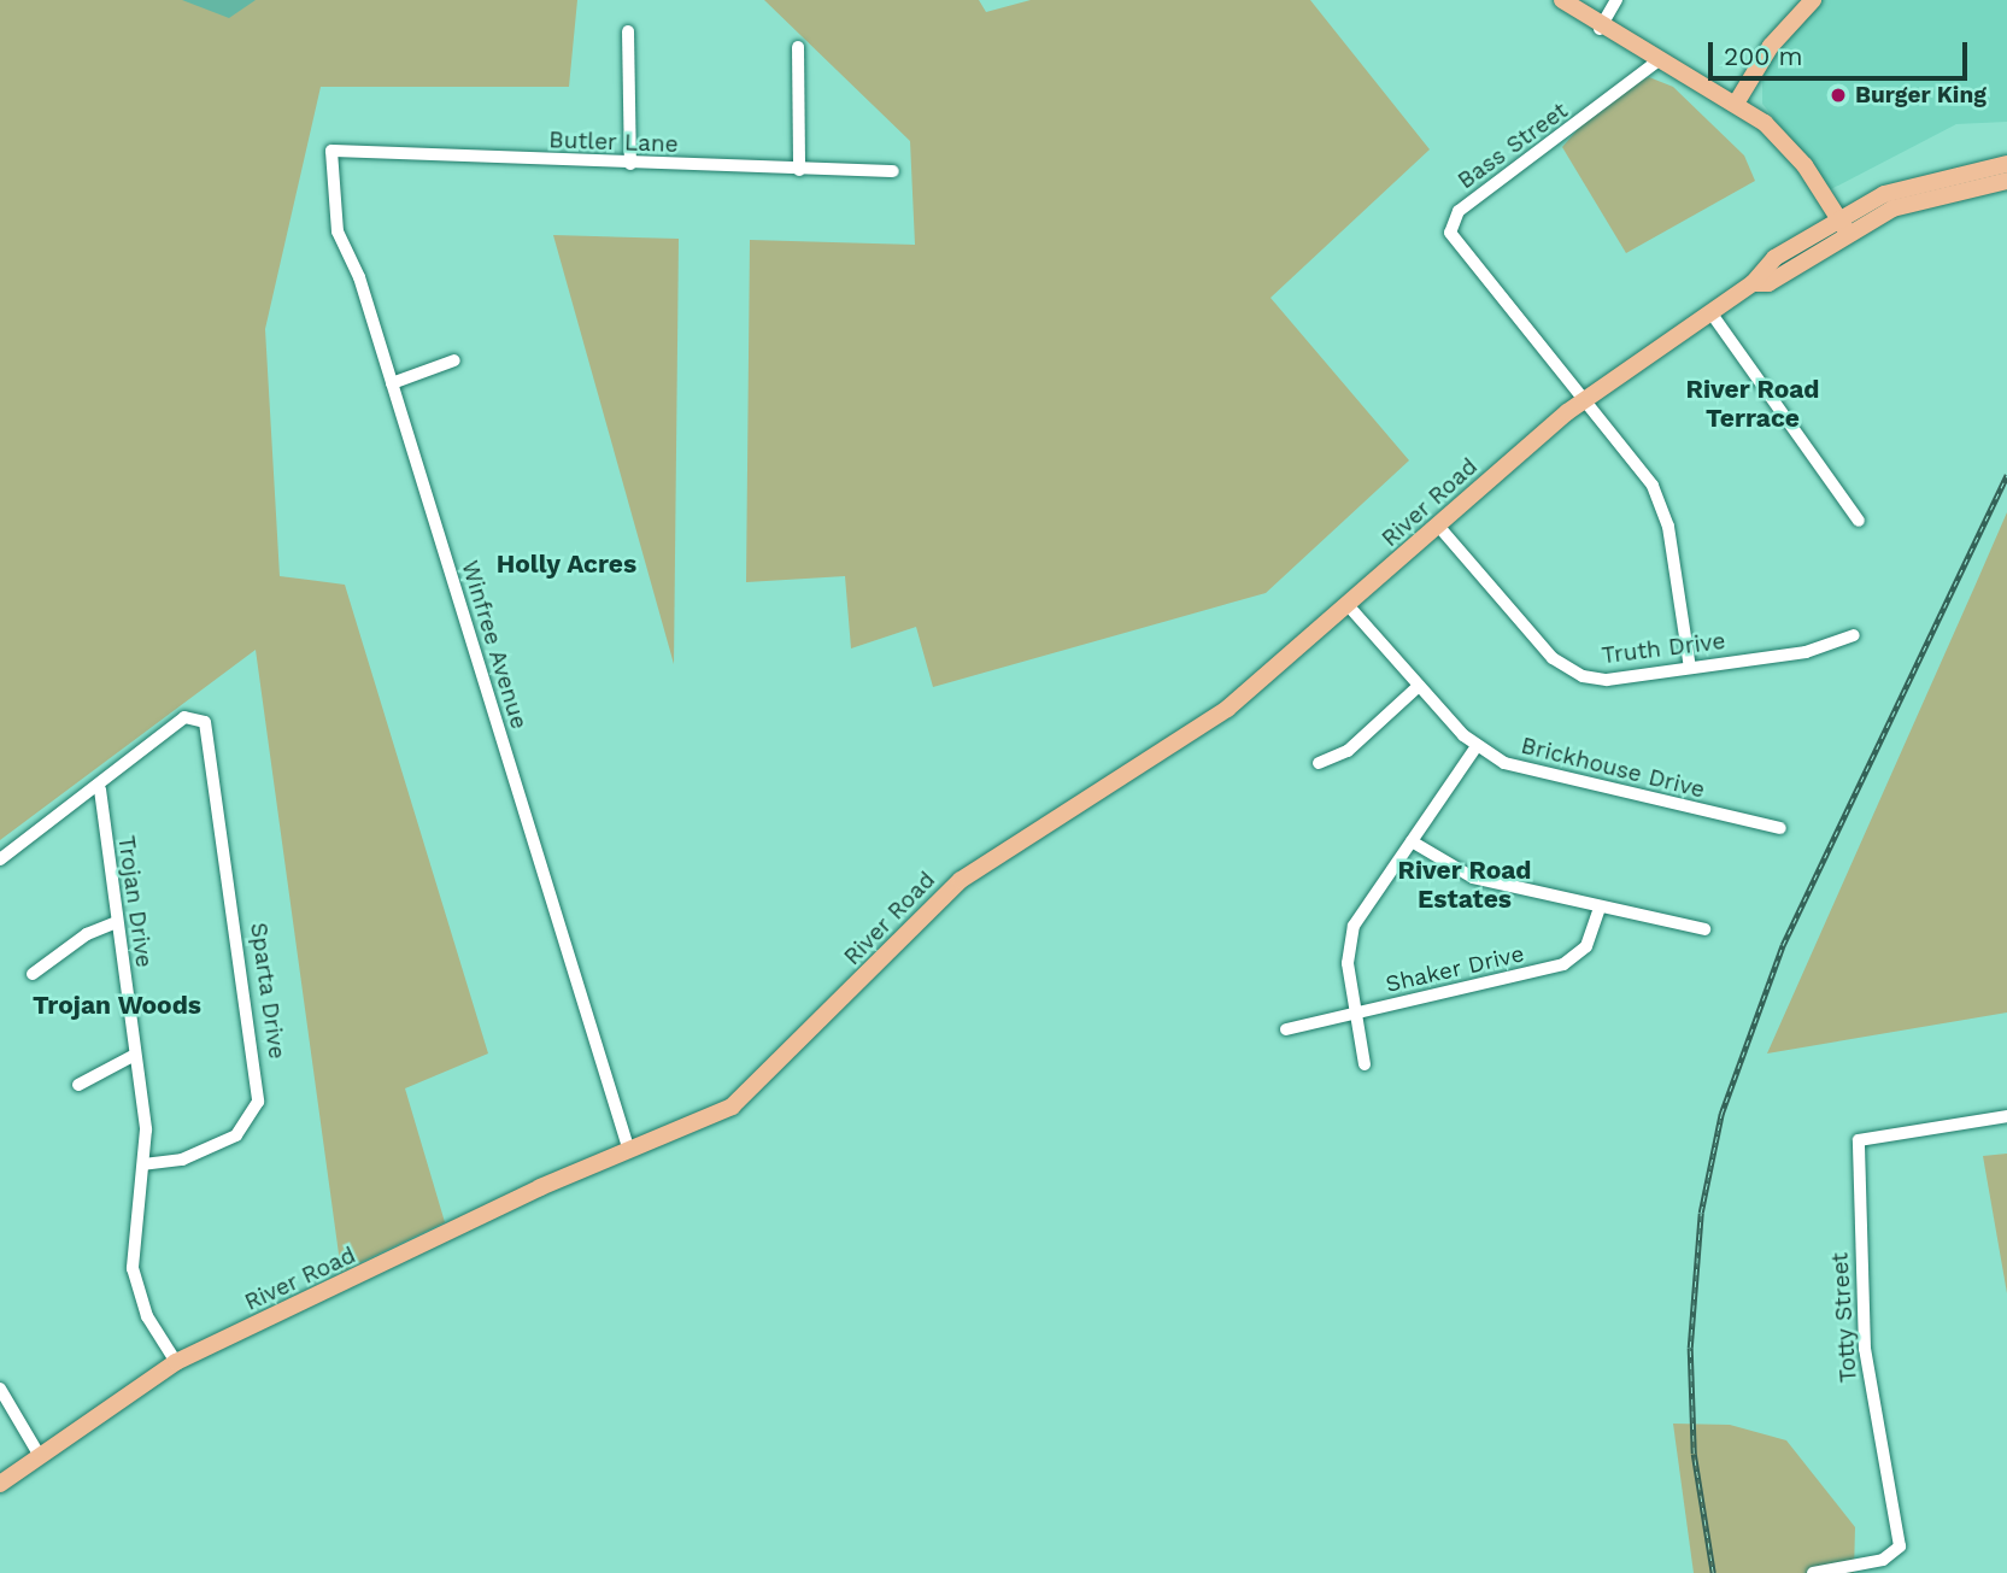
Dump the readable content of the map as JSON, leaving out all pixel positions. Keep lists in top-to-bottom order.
{
  "streets": {
    "main road": ["River Road"],
    "street": [
      "Butler Lane",
      "Bass Street",
      "Winfree Avenue",
      "Truth Drive",
      "Brickhouse Drive",
      "Trojan Drive",
      "Shaker Drive",
      "Sparta Drive",
      "Totty Street"
    ]
  },
  "crossings": [
    ["Butler Lane", "Winfree Avenue"],
    ["Bass Street", "River Road"],
    ["River Road", "Winfree Avenue"],
    ["River Road", "Truth Drive"],
    ["River Road", "Brickhouse Drive"],
    ["River Road", "Trojan Drive"],
    ["Trojan Drive", "Sparta Drive"]
  ],
  "districts": [
    "River Road Terrace",
    "Holly Acres",
    "River Road Estates",
    "Trojan Woods"
  ],
  "places": ["Burger King"],
  "scale_bar": "200 m"
}
